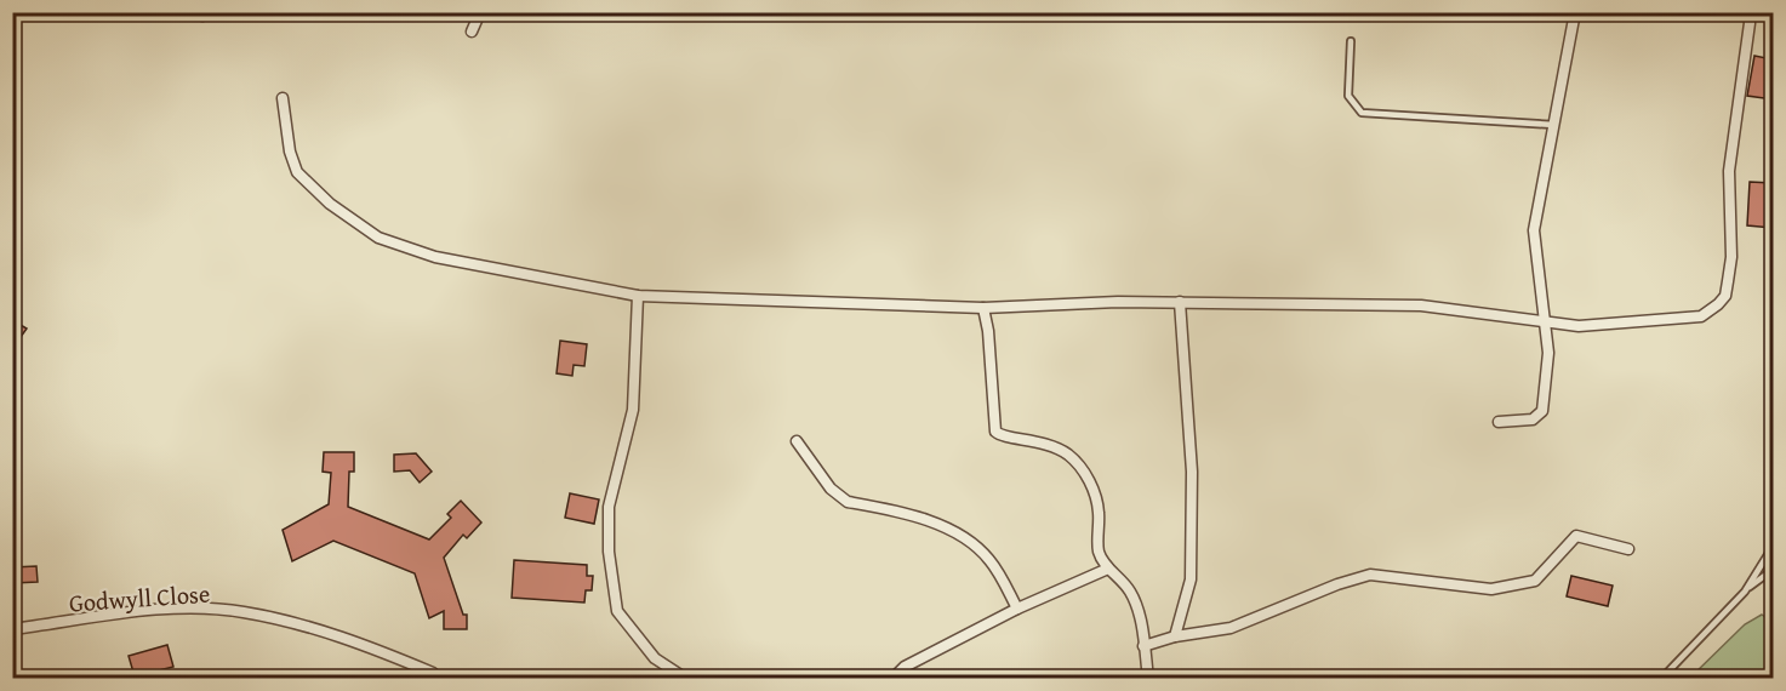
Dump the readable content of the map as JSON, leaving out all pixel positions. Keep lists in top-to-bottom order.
{
  "streets": {
    "street": ["Godwyll Close"]
  }
}
